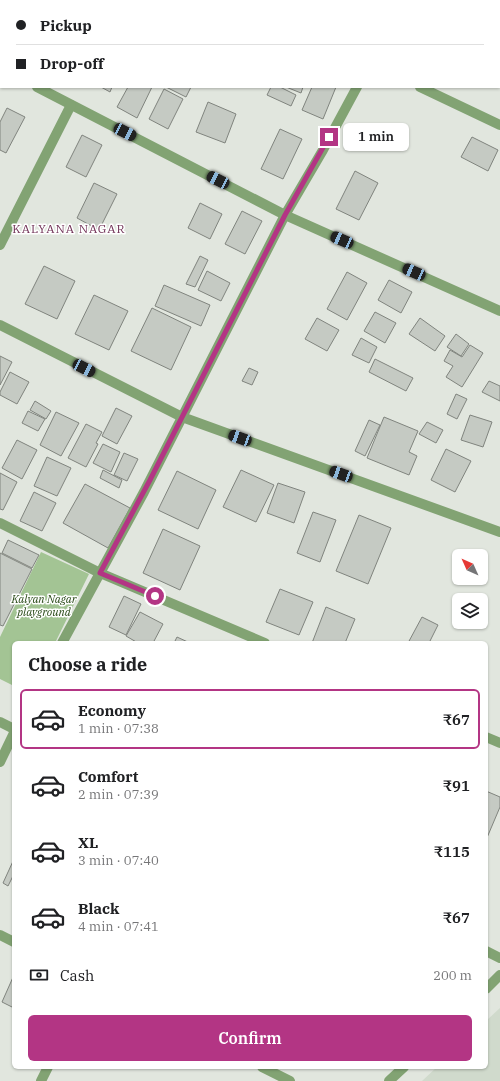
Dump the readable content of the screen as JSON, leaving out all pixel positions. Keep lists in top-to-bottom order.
{
  "districts": ["KALYANA NAGAR"],
  "parks": ["Kalyan Nagar playground"],
  "north": "top left",
  "page": {
    "banner": ["Pickup", "Drop-off"],
    "bubble": "1 min",
    "heading": "Choose a ride",
    "list": [
      {
        "name": "Economy",
        "note": "1 min · 07:38",
        "value": "₹67"
      },
      {
        "name": "Comfort",
        "note": "2 min · 07:39",
        "value": "₹91"
      },
      {
        "name": "XL",
        "note": "3 min · 07:40",
        "value": "₹115"
      },
      {
        "name": "Black",
        "note": "4 min · 07:41",
        "value": "₹67"
      }
    ],
    "pay": ["Cash", "200 m"],
    "buttons": "Confirm"
  }
}
